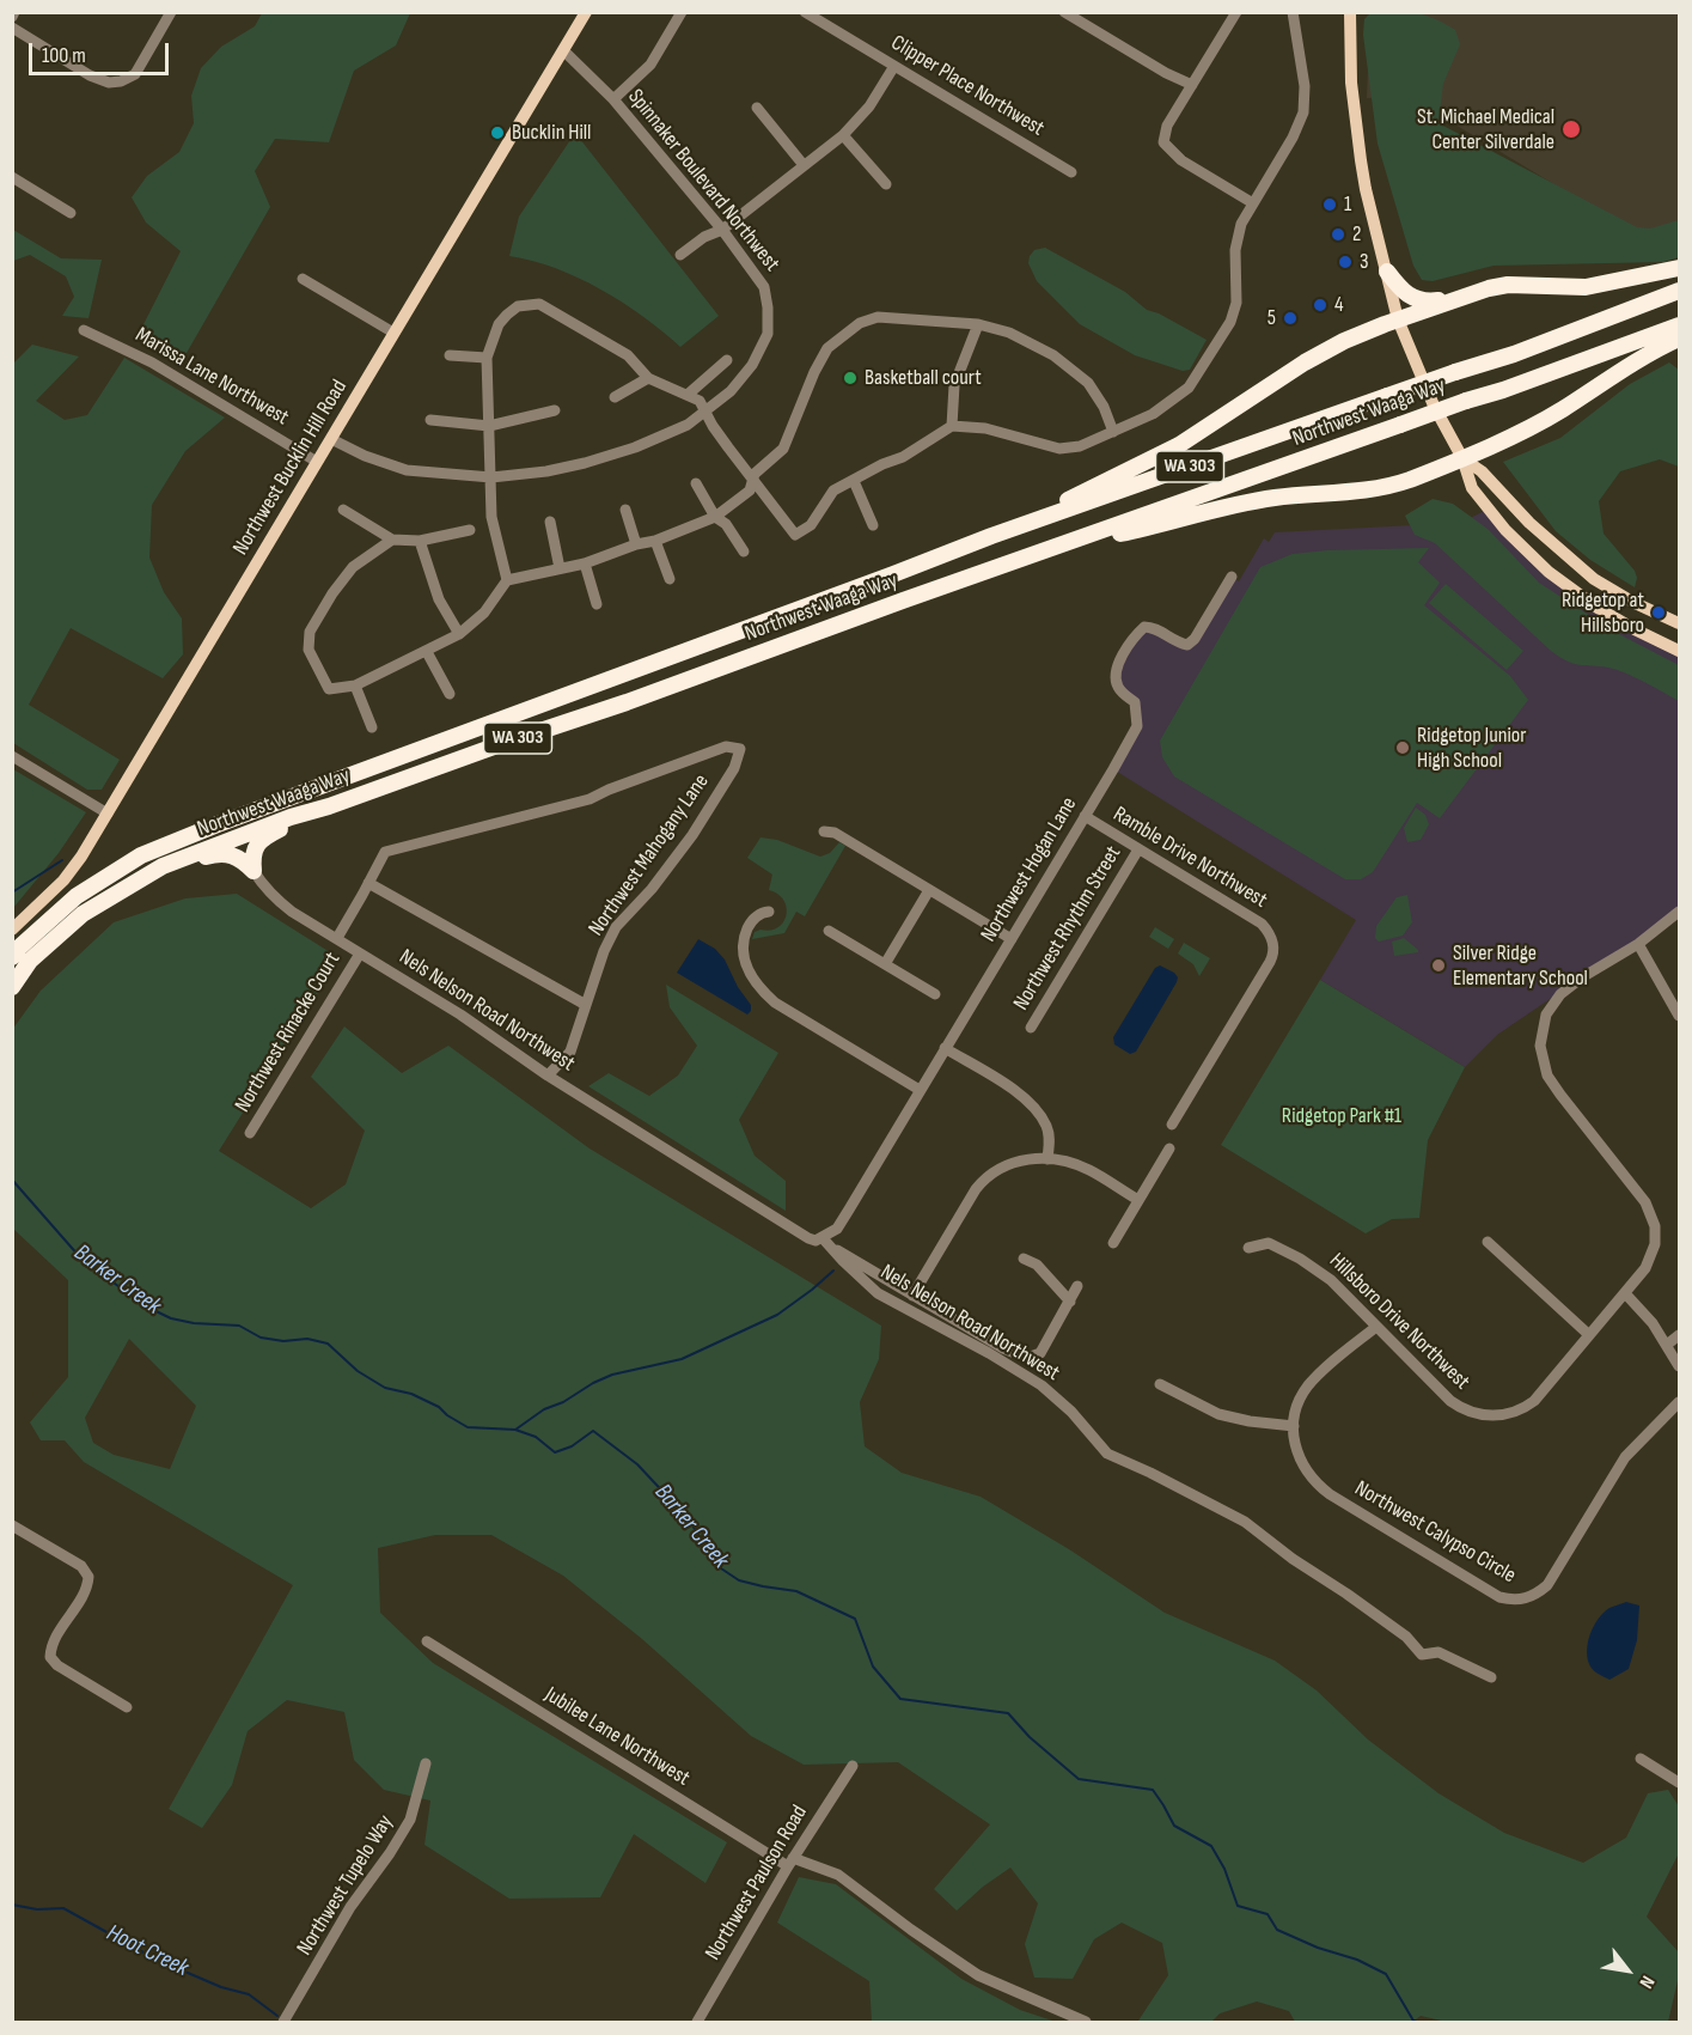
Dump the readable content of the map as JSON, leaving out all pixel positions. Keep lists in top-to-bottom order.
{
  "streets": {
    "highway": ["Northwest Waaga Way", "WA 303"],
    "main road": ["Northwest Bucklin Hill Road"],
    "street": [
      "Clipper Place Northwest",
      "Spinnaker Boulevard Northwest",
      "Marissa Lane Northwest",
      "Northwest Mahogany Lane",
      "Ramble Drive Northwest",
      "Northwest Hogan Lane",
      "Northwest Rhythm Street",
      "Nels Nelson Road Northwest",
      "Northwest Rinacke Court",
      "Hillsboro Drive Northwest",
      "Northwest Calypso Circle",
      "Jubilee Lane Northwest",
      "Northwest Paulson Road",
      "Northwest Tupelo Way"
    ]
  },
  "crossings": [
    ["Spinnaker Boulevard Northwest", "Northwest Bucklin Hill Road"],
    ["Marissa Lane Northwest", "Northwest Bucklin Hill Road"],
    ["Ramble Drive Northwest", "Northwest Hogan Lane"],
    ["Ramble Drive Northwest", "Northwest Rhythm Street"],
    ["Northwest Hogan Lane", "Nels Nelson Road Northwest"],
    ["Nels Nelson Road Northwest", "Northwest Rinacke Court"],
    ["Hillsboro Drive Northwest", "Northwest Calypso Circle"],
    ["Jubilee Lane Northwest", "Northwest Paulson Road"]
  ],
  "water": ["Barker Creek", "Hoot Creek"],
  "parks": ["Ridgetop Park #1"],
  "places": [
    "St. Michael Medical Center Silverdale",
    "Bucklin Hill",
    "1",
    "2",
    "3",
    "4",
    "5",
    "Basketball court",
    "Ridgetop at Hillsboro",
    "Ridgetop Junior High School",
    "Silver Ridge Elementary School"
  ],
  "scale_bar": "100 m",
  "north": "bottom right"
}
